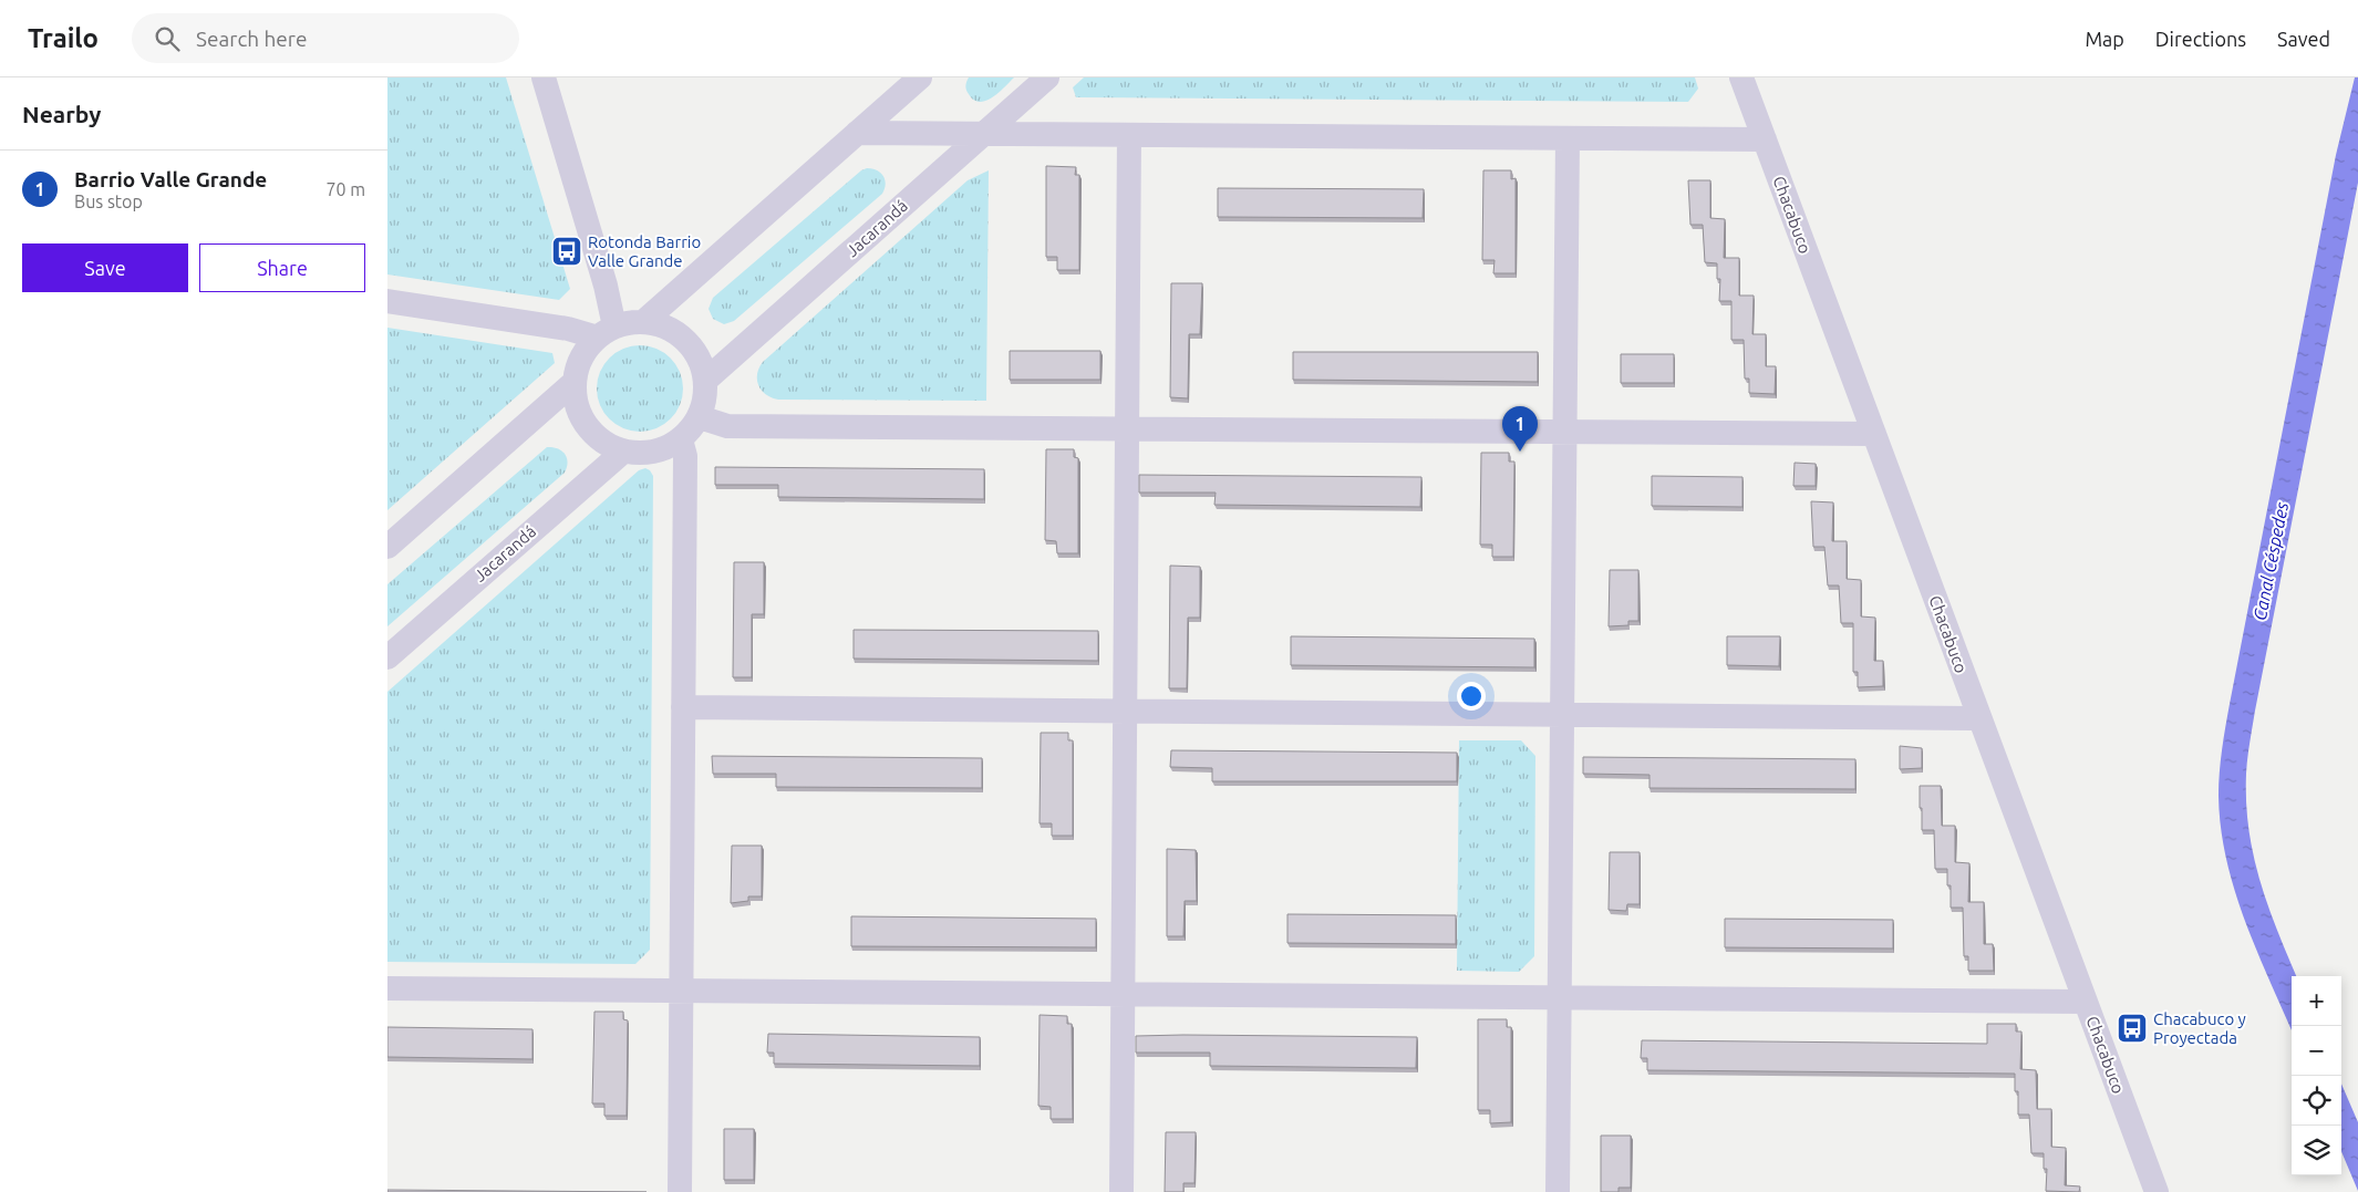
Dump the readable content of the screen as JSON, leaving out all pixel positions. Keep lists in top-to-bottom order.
{
  "streets": {
    "street": ["Chacabuco", "Jacarandá"]
  },
  "water": ["Canal Céspedes"],
  "places": {
    "bus stop": ["Rotonda Barrio Valle Grande", "Chacabuco y Proyectada"]
  },
  "page": {
    "header": "Trailo",
    "search": "Search here",
    "nav": ["Map", "Directions", "Saved"],
    "heading": "Nearby",
    "list": [
      {
        "mark": "1",
        "name": "Barrio Valle Grande",
        "note": "Bus stop",
        "value": "70 m"
      }
    ],
    "buttons": ["Save", "Share"],
    "pins": "1",
    "map_buttons": ["+", "−"]
  }
}
